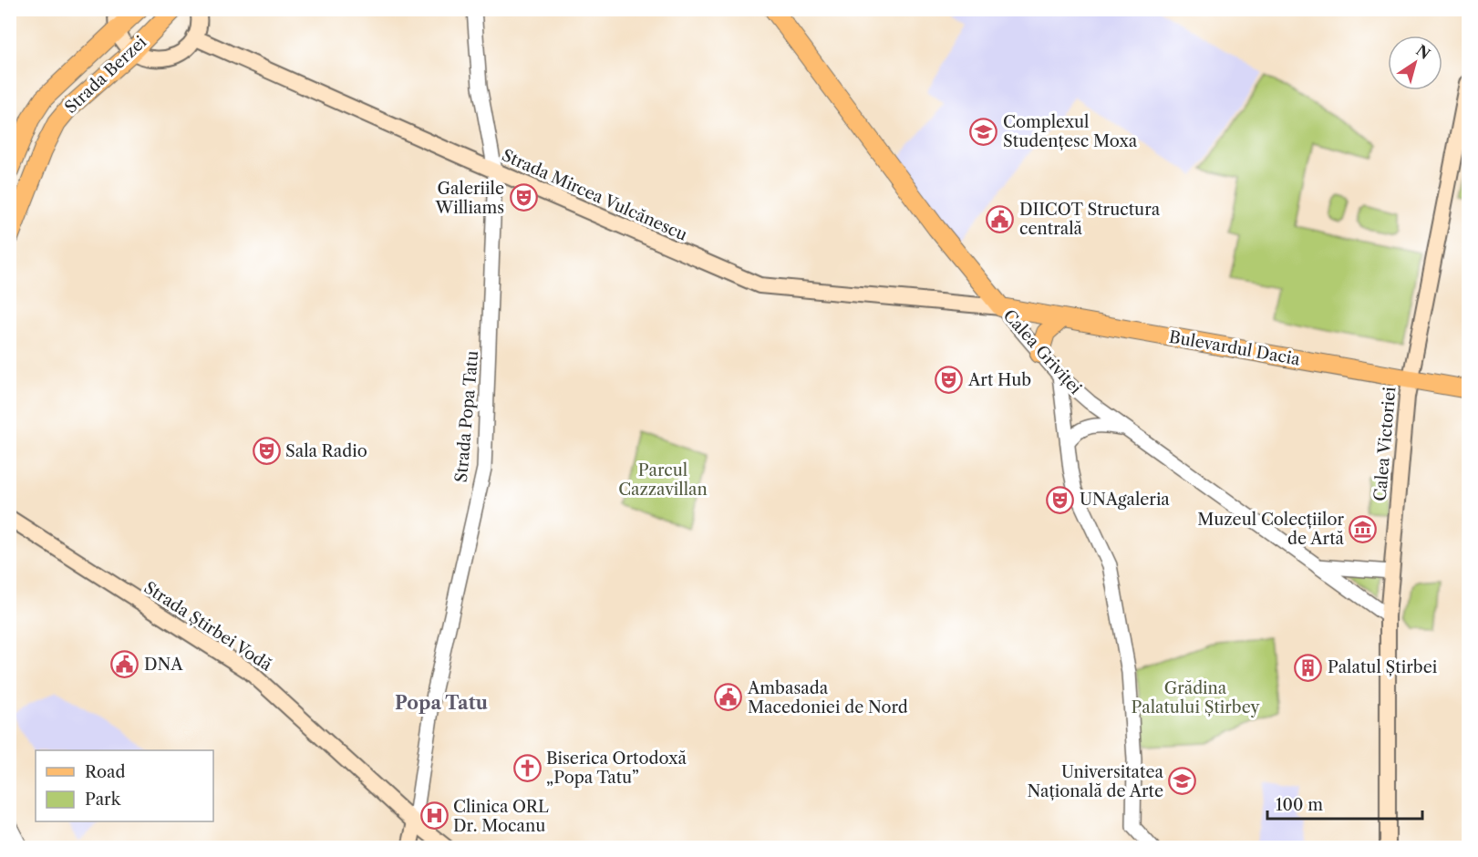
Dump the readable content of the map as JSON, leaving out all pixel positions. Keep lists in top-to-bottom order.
{
  "streets": {
    "main road": [
      "Strada Berzei",
      "Strada Mircea Vulcănescu",
      "Bulevardul Dacia",
      "Calea Griviței",
      "Calea Victoriei",
      "Strada Știrbei Vodă"
    ],
    "street": ["Strada Popa Tatu"]
  },
  "crossings": [
    ["Strada Mircea Vulcănescu", "Bulevardul Dacia"],
    ["Strada Mircea Vulcănescu", "Calea Griviței"],
    ["Strada Mircea Vulcănescu", "Strada Popa Tatu"],
    ["Bulevardul Dacia", "Calea Griviței"],
    ["Bulevardul Dacia", "Calea Victoriei"],
    ["Calea Griviței", "Calea Victoriei"],
    ["Strada Popa Tatu", "Strada Știrbei Vodă"]
  ],
  "districts": ["Popa Tatu"],
  "parks": ["Parcul Cazzavillan", "Grădina Palatului Știrbey"],
  "places": {
    "school or university": ["Complexul Studențesc Moxa", "Universitatea Națională de Arte"],
    "theatre": [
      "Galeriile Williams",
      "Art Hub",
      "Sala Radio",
      "UNAgaleria"
    ],
    "public building": ["DIICOT Structura centrală", "DNA", "Ambasada Macedoniei de Nord"],
    "museum": ["Muzeul Colecțiilor de Artă"],
    "building": ["Palatul Știrbei"],
    "church": ["Biserica Ortodoxă „Popa Tatu”"],
    "hospital": ["Clinica ORL Dr. Mocanu"]
  },
  "legend": ["Road", "Park"],
  "scale_bar": "100 m",
  "north": "top right"
}
